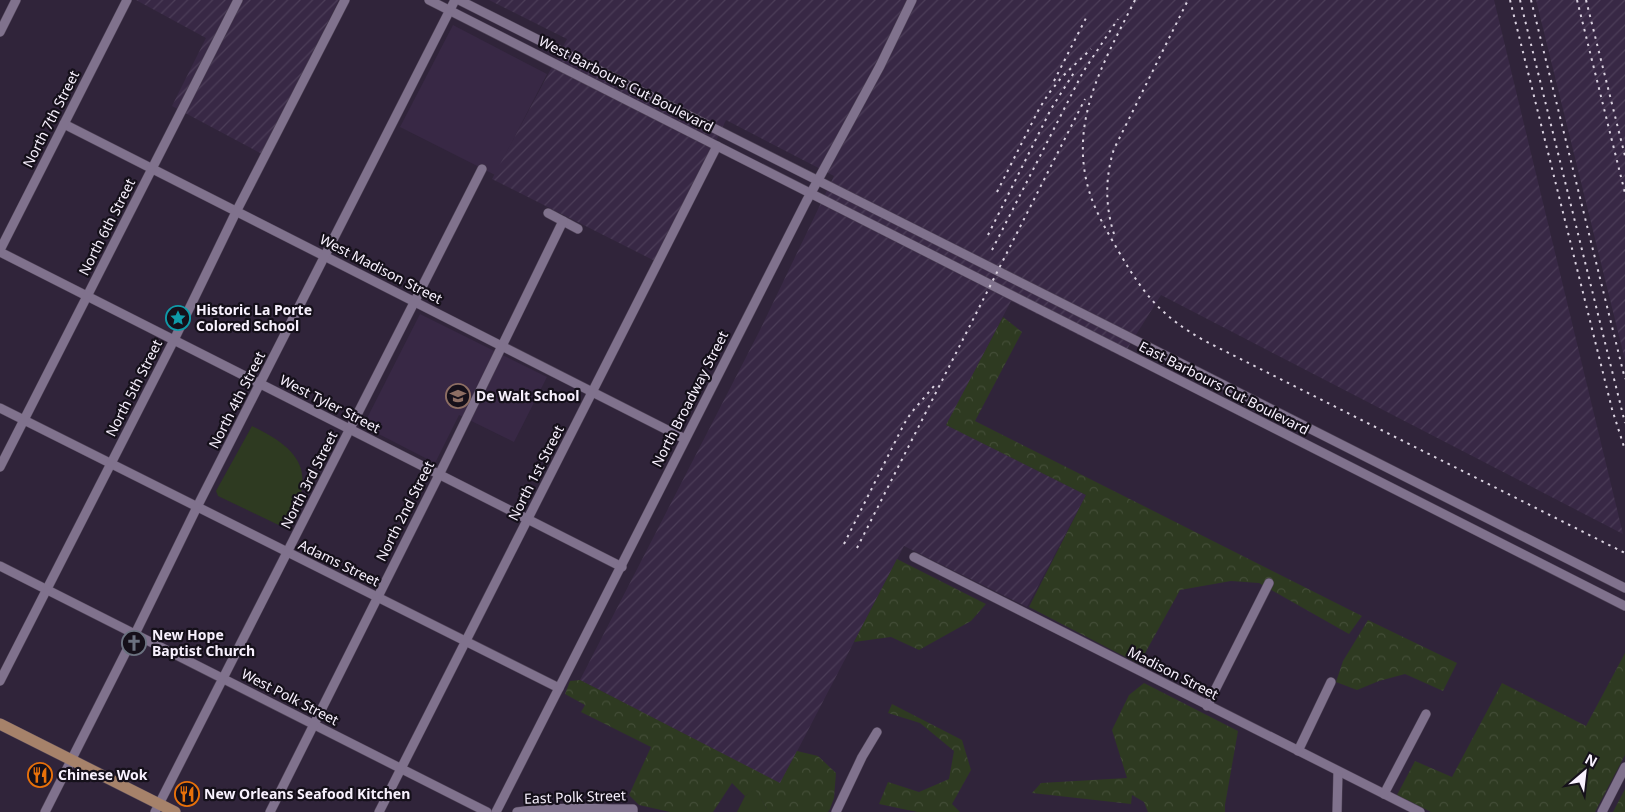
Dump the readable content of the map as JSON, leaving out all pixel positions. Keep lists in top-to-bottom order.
{
  "streets": {
    "street": [
      "West Barbours Cut Boulevard",
      "North 7th Street",
      "North 6th Street",
      "West Madison Street",
      "North 5th Street",
      "East Barbours Cut Boulevard",
      "North Broadway Street",
      "North 4th Street",
      "West Tyler Street",
      "North 1st Street",
      "North 3rd Street",
      "North 2nd Street",
      "Adams Street",
      "Madison Street",
      "West Polk Street",
      "East Polk Street"
    ]
  },
  "crossings": [
    ["West Barbours Cut Boulevard", "East Barbours Cut Boulevard"],
    ["West Barbours Cut Boulevard", "North Broadway Street"],
    ["West Barbours Cut Boulevard", "North 4th Street"],
    ["West Barbours Cut Boulevard", "North 1st Street"],
    ["North 7th Street", "West Madison Street"],
    ["North 7th Street", "West Tyler Street"],
    ["North 6th Street", "West Madison Street"],
    ["North 6th Street", "West Tyler Street"],
    ["North 6th Street", "Adams Street"],
    ["West Madison Street", "North 5th Street"],
    ["West Madison Street", "North Broadway Street"],
    ["West Madison Street", "North 4th Street"],
    ["West Madison Street", "North 1st Street"],
    ["West Madison Street", "North 3rd Street"],
    ["West Madison Street", "North 2nd Street"],
    ["North 5th Street", "West Tyler Street"],
    ["North 5th Street", "Adams Street"],
    ["North 5th Street", "West Polk Street"],
    ["East Barbours Cut Boulevard", "North Broadway Street"],
    ["North Broadway Street", "West Tyler Street"],
    ["North Broadway Street", "Adams Street"],
    ["North 4th Street", "West Tyler Street"],
    ["North 4th Street", "Adams Street"],
    ["North 4th Street", "West Polk Street"],
    ["West Tyler Street", "North 1st Street"],
    ["West Tyler Street", "North 3rd Street"],
    ["West Tyler Street", "North 2nd Street"],
    ["North 1st Street", "Adams Street"],
    ["North 1st Street", "West Polk Street"],
    ["North 3rd Street", "Adams Street"],
    ["North 3rd Street", "West Polk Street"],
    ["North 2nd Street", "Adams Street"],
    ["North 2nd Street", "West Polk Street"]
  ],
  "places": {
    "place": ["Historic La Porte Colored School"],
    "school or university": ["De Walt School"],
    "church": ["New Hope Baptist Church"],
    "restaurant": ["Chinese Wok", "New Orleans Seafood Kitchen"]
  },
  "north": "top right"
}
